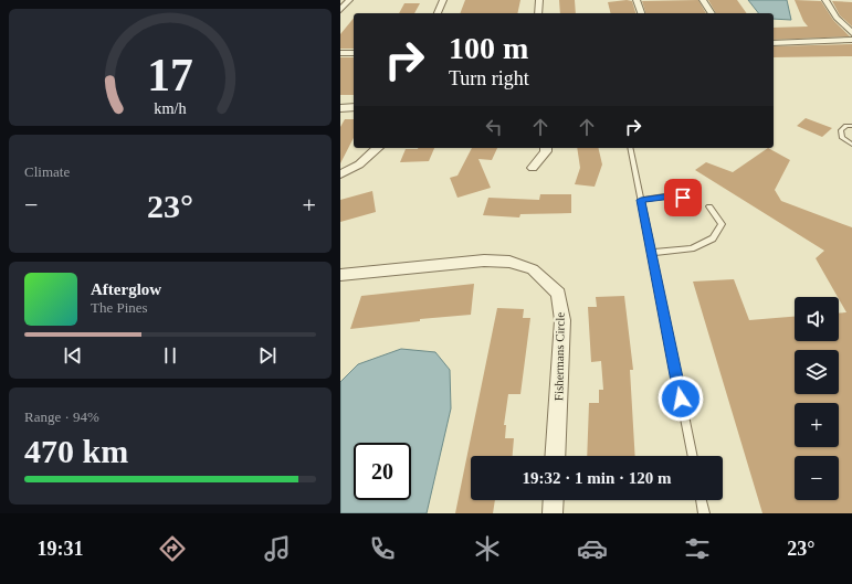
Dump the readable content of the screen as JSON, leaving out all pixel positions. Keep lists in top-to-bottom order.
{
  "streets": {
    "street": ["Fishermans Circle"]
  },
  "page": {
    "turn": ["100 m", "Turn right"],
    "tile": [
      "Climate",
      ["Range · 94%", "470 km"]
    ],
    "heat": ["−", "23°", "+"],
    "song": ["Afterglow", "The Pines"],
    "map_buttons": ["+", "−"],
    "limit": "20",
    "trip": "19:32 · 1 min · 120 m",
    "tabs": ["19:31", "23°"],
    "gauge": ["17", "km/h"]
  }
}
